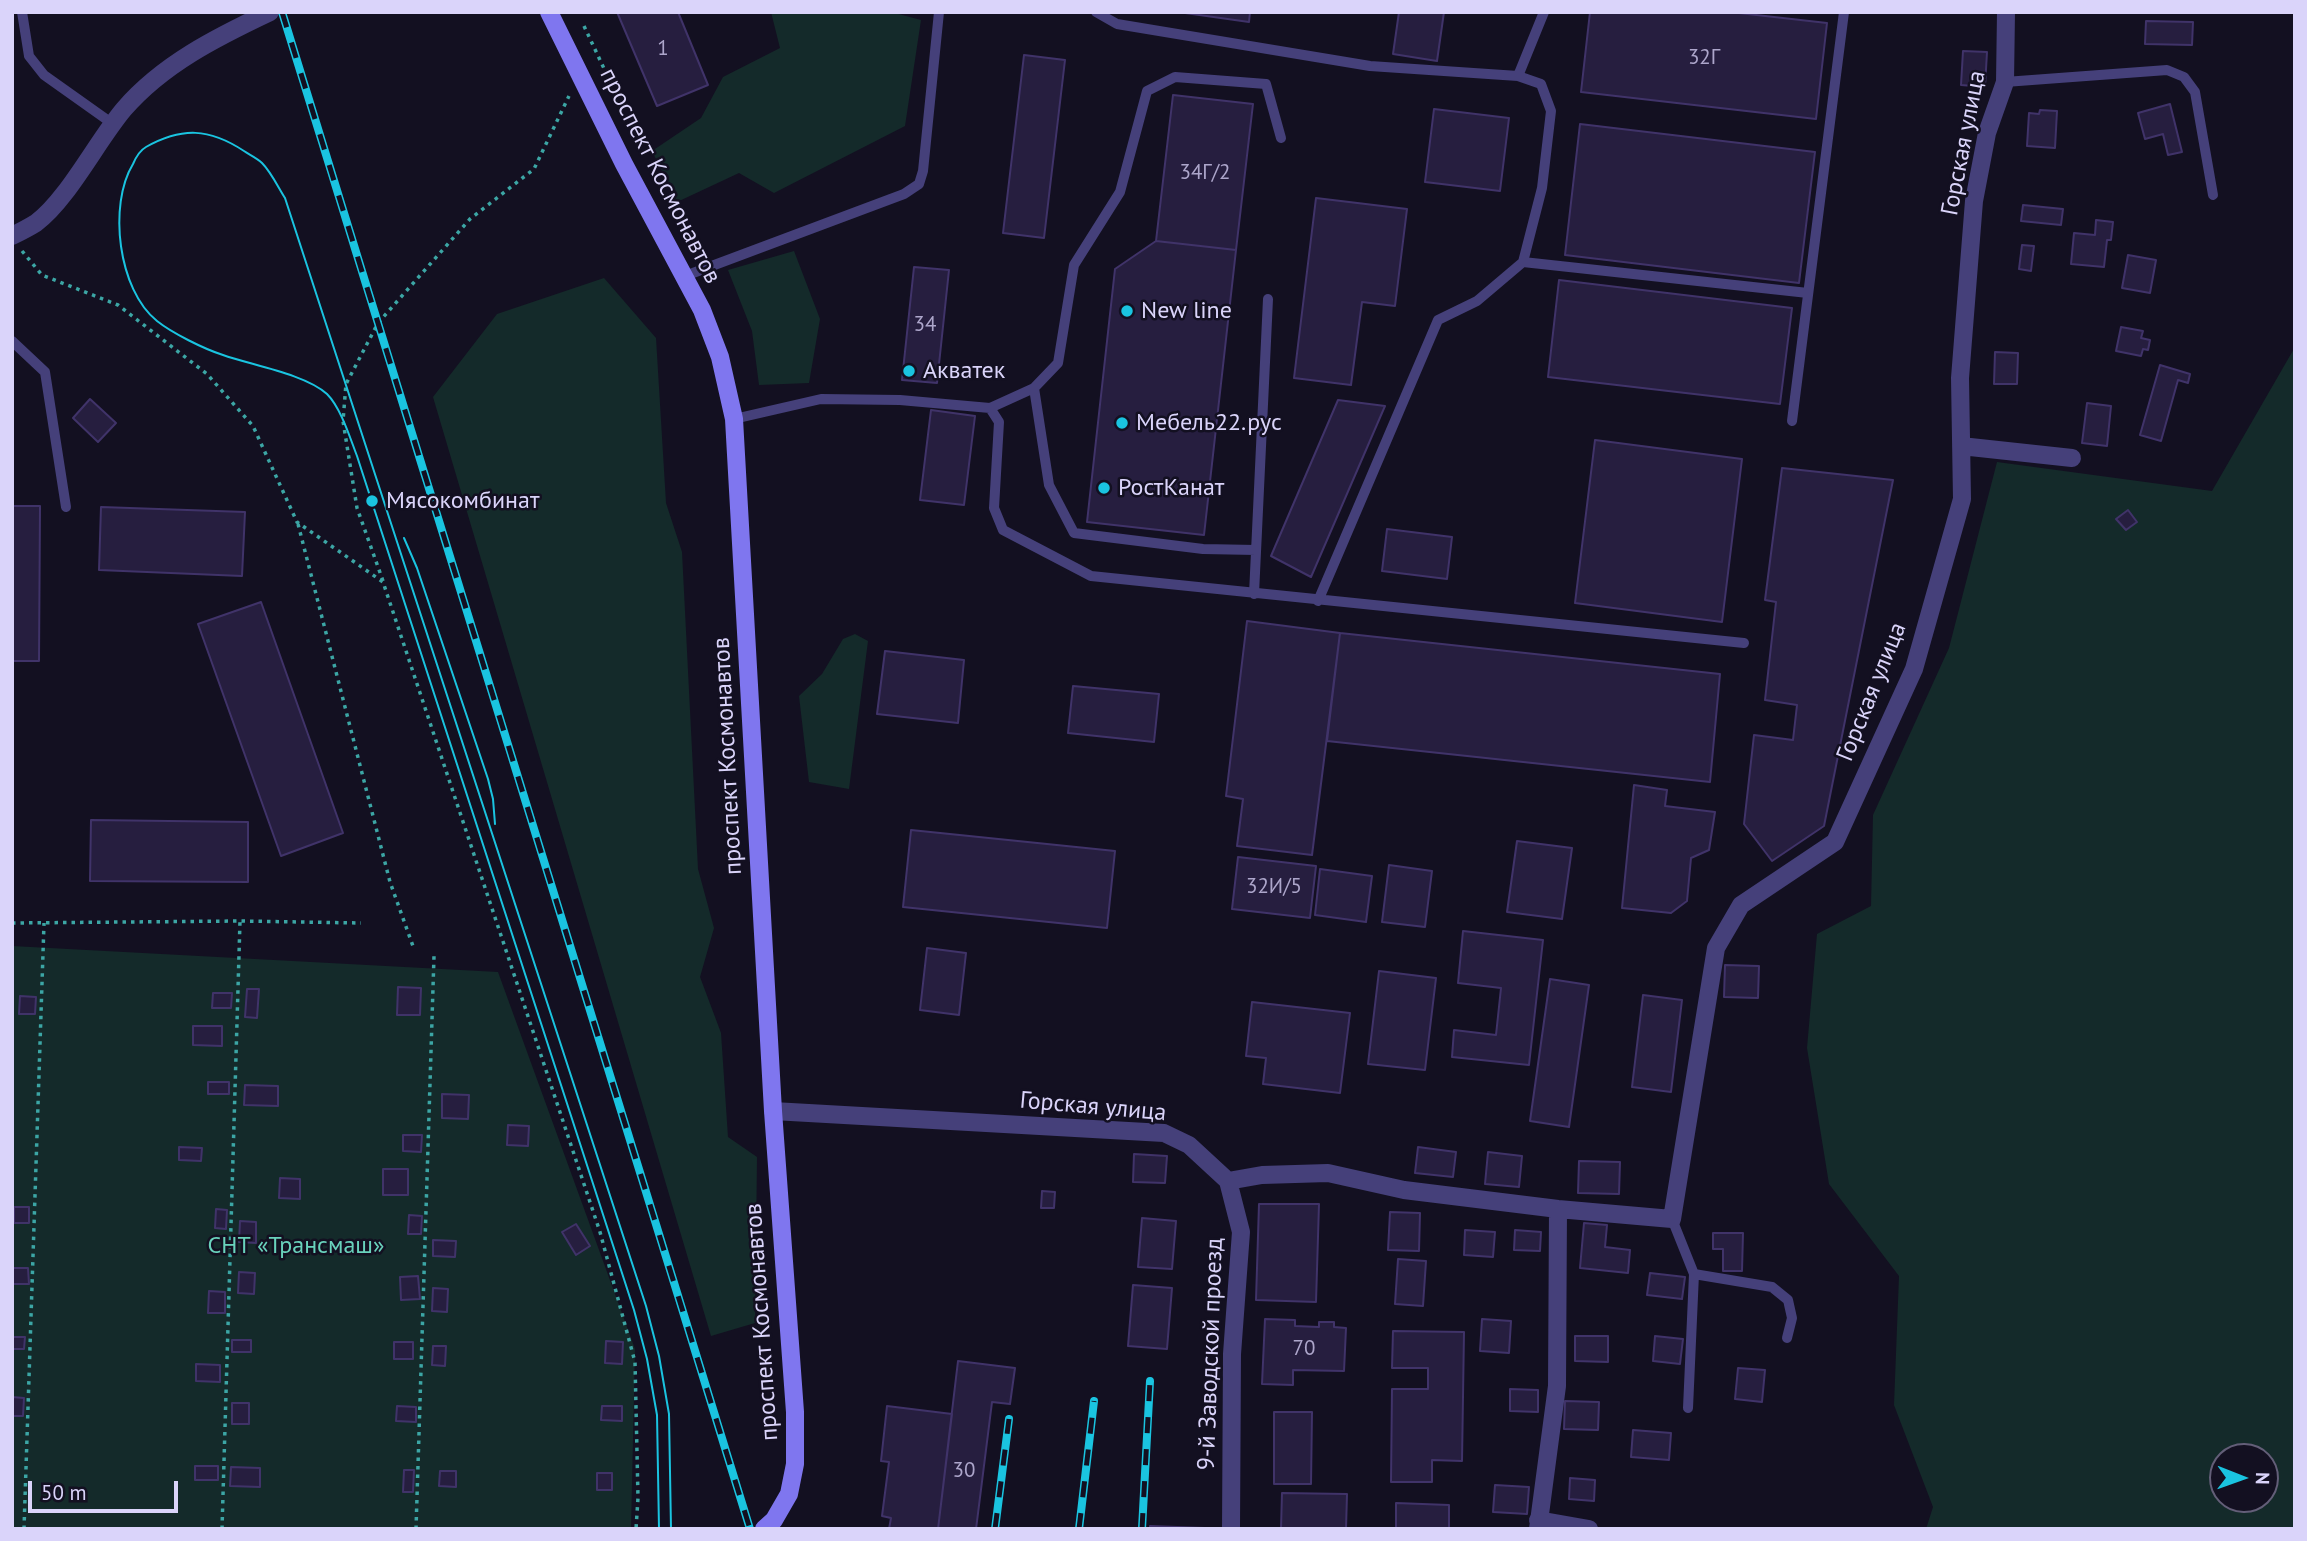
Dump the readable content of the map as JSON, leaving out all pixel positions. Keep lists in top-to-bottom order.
{
  "streets": {
    "main road": ["проспект Космонавтов"],
    "street": ["Горская улица", "9-й Заводской проезд"]
  },
  "crossings": [
    ["Горская улица", "проспект Космонавтов"],
    ["Горская улица", "9-й Заводской проезд"]
  ],
  "parks": ["СНТ «Трансмаш»"],
  "places": [
    "New line",
    "Акватек",
    "Мебель22.рус",
    "РостКанат",
    "Мясокомбинат"
  ],
  "house_numbers": [
    "1",
    "32Г",
    "34Г/2",
    "34",
    "32И/5",
    "70",
    "30"
  ],
  "scale_bar": "50 m",
  "north": "right"
}
